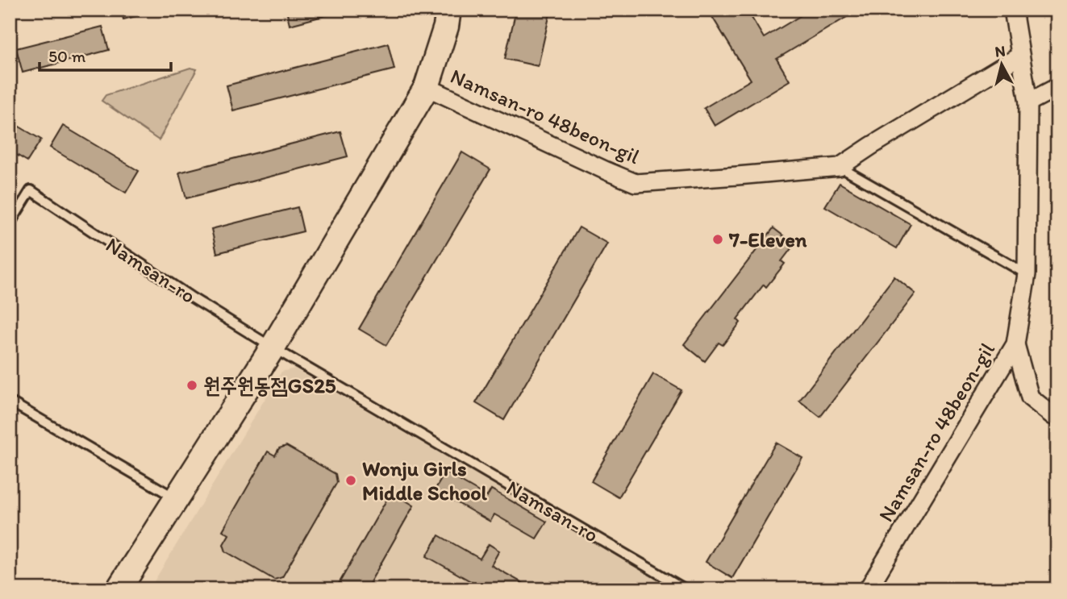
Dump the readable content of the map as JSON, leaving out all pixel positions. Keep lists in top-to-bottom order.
{
  "streets": {
    "street": ["Namsan-ro 48beon-gil"],
    "lane": ["Namsan-ro"]
  },
  "places": ["7-Eleven", "원주원동점GS25", "Wonju Girls Middle School"],
  "scale_bar": "50 m",
  "north": "top"
}
